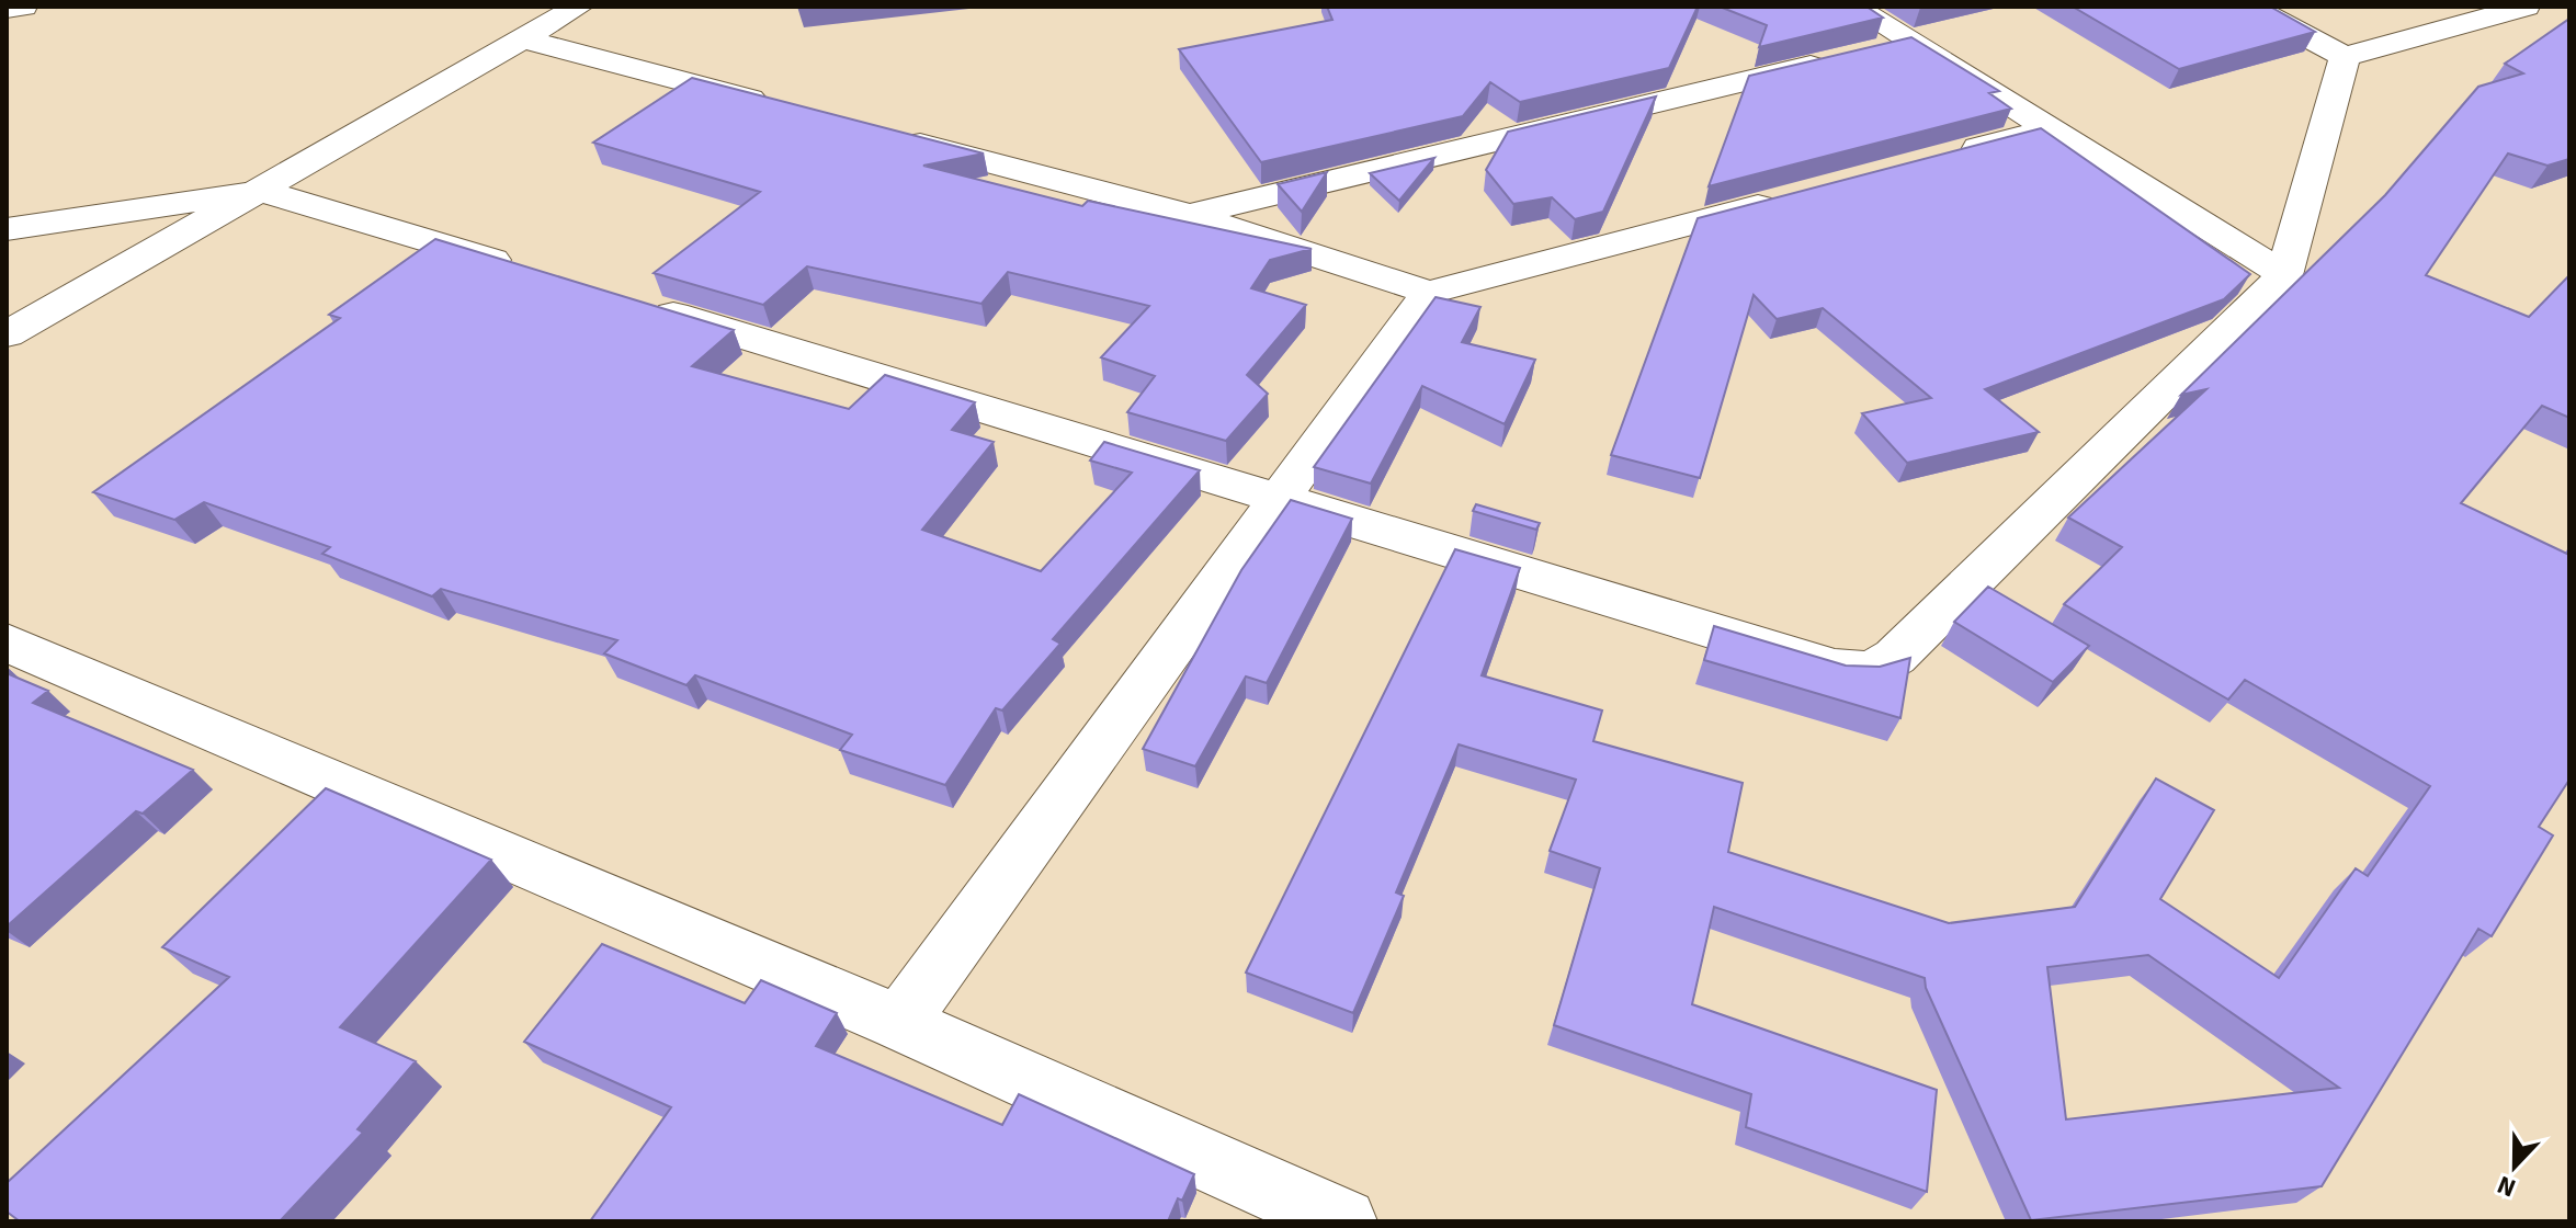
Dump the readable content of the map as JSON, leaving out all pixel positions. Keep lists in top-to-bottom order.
{
  "north": "bottom"
}
